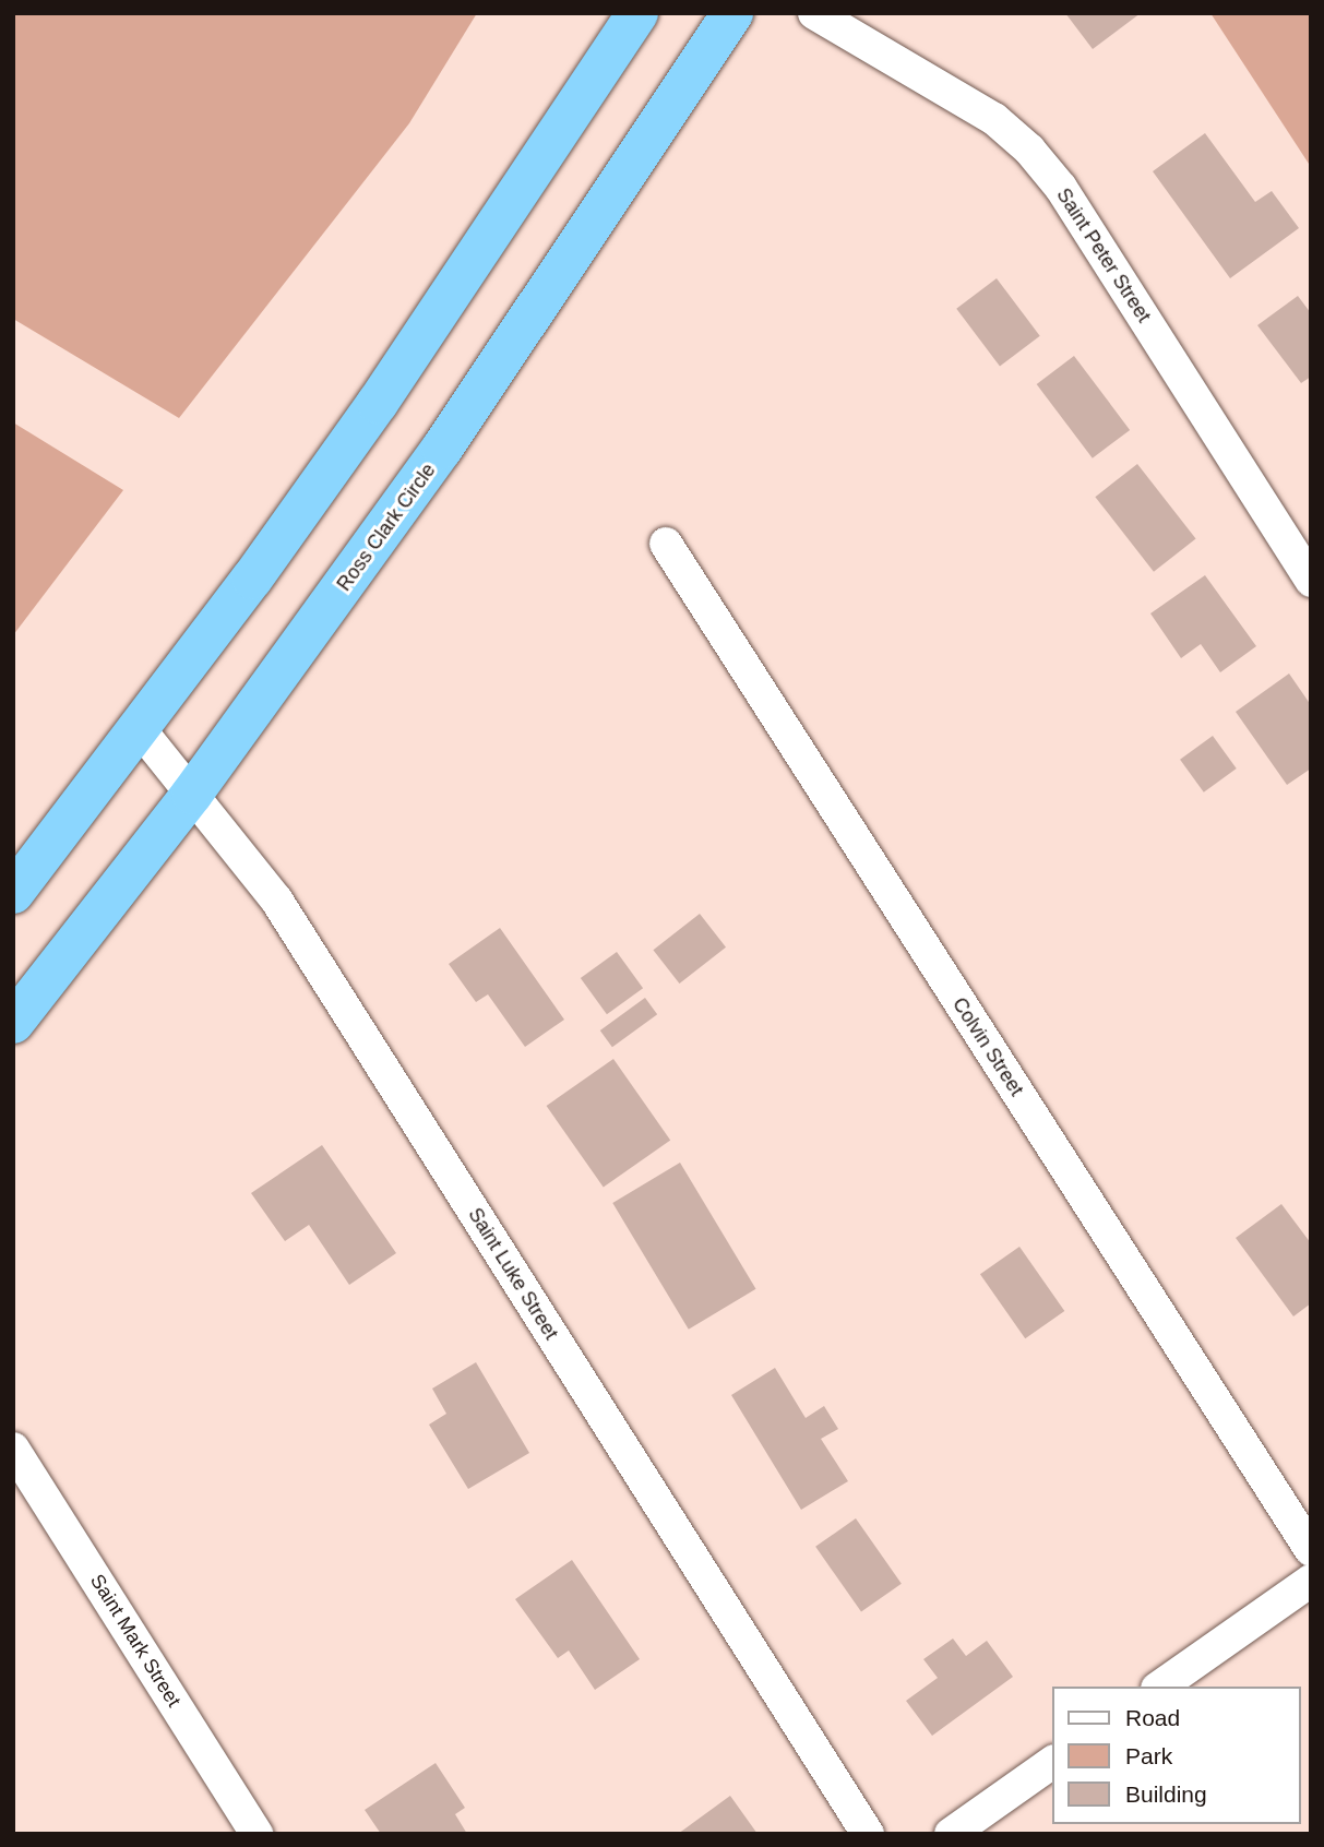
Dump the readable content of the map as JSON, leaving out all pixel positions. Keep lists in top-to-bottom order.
{
  "streets": {
    "highway": ["Ross Clark Circle"],
    "street": [
      "Saint Peter Street",
      "Colvin Street",
      "Saint Luke Street",
      "Saint Mark Street"
    ]
  },
  "crossings": [
    ["Ross Clark Circle", "Saint Luke Street"]
  ],
  "legend": ["Road", "Park", "Building"]
}
